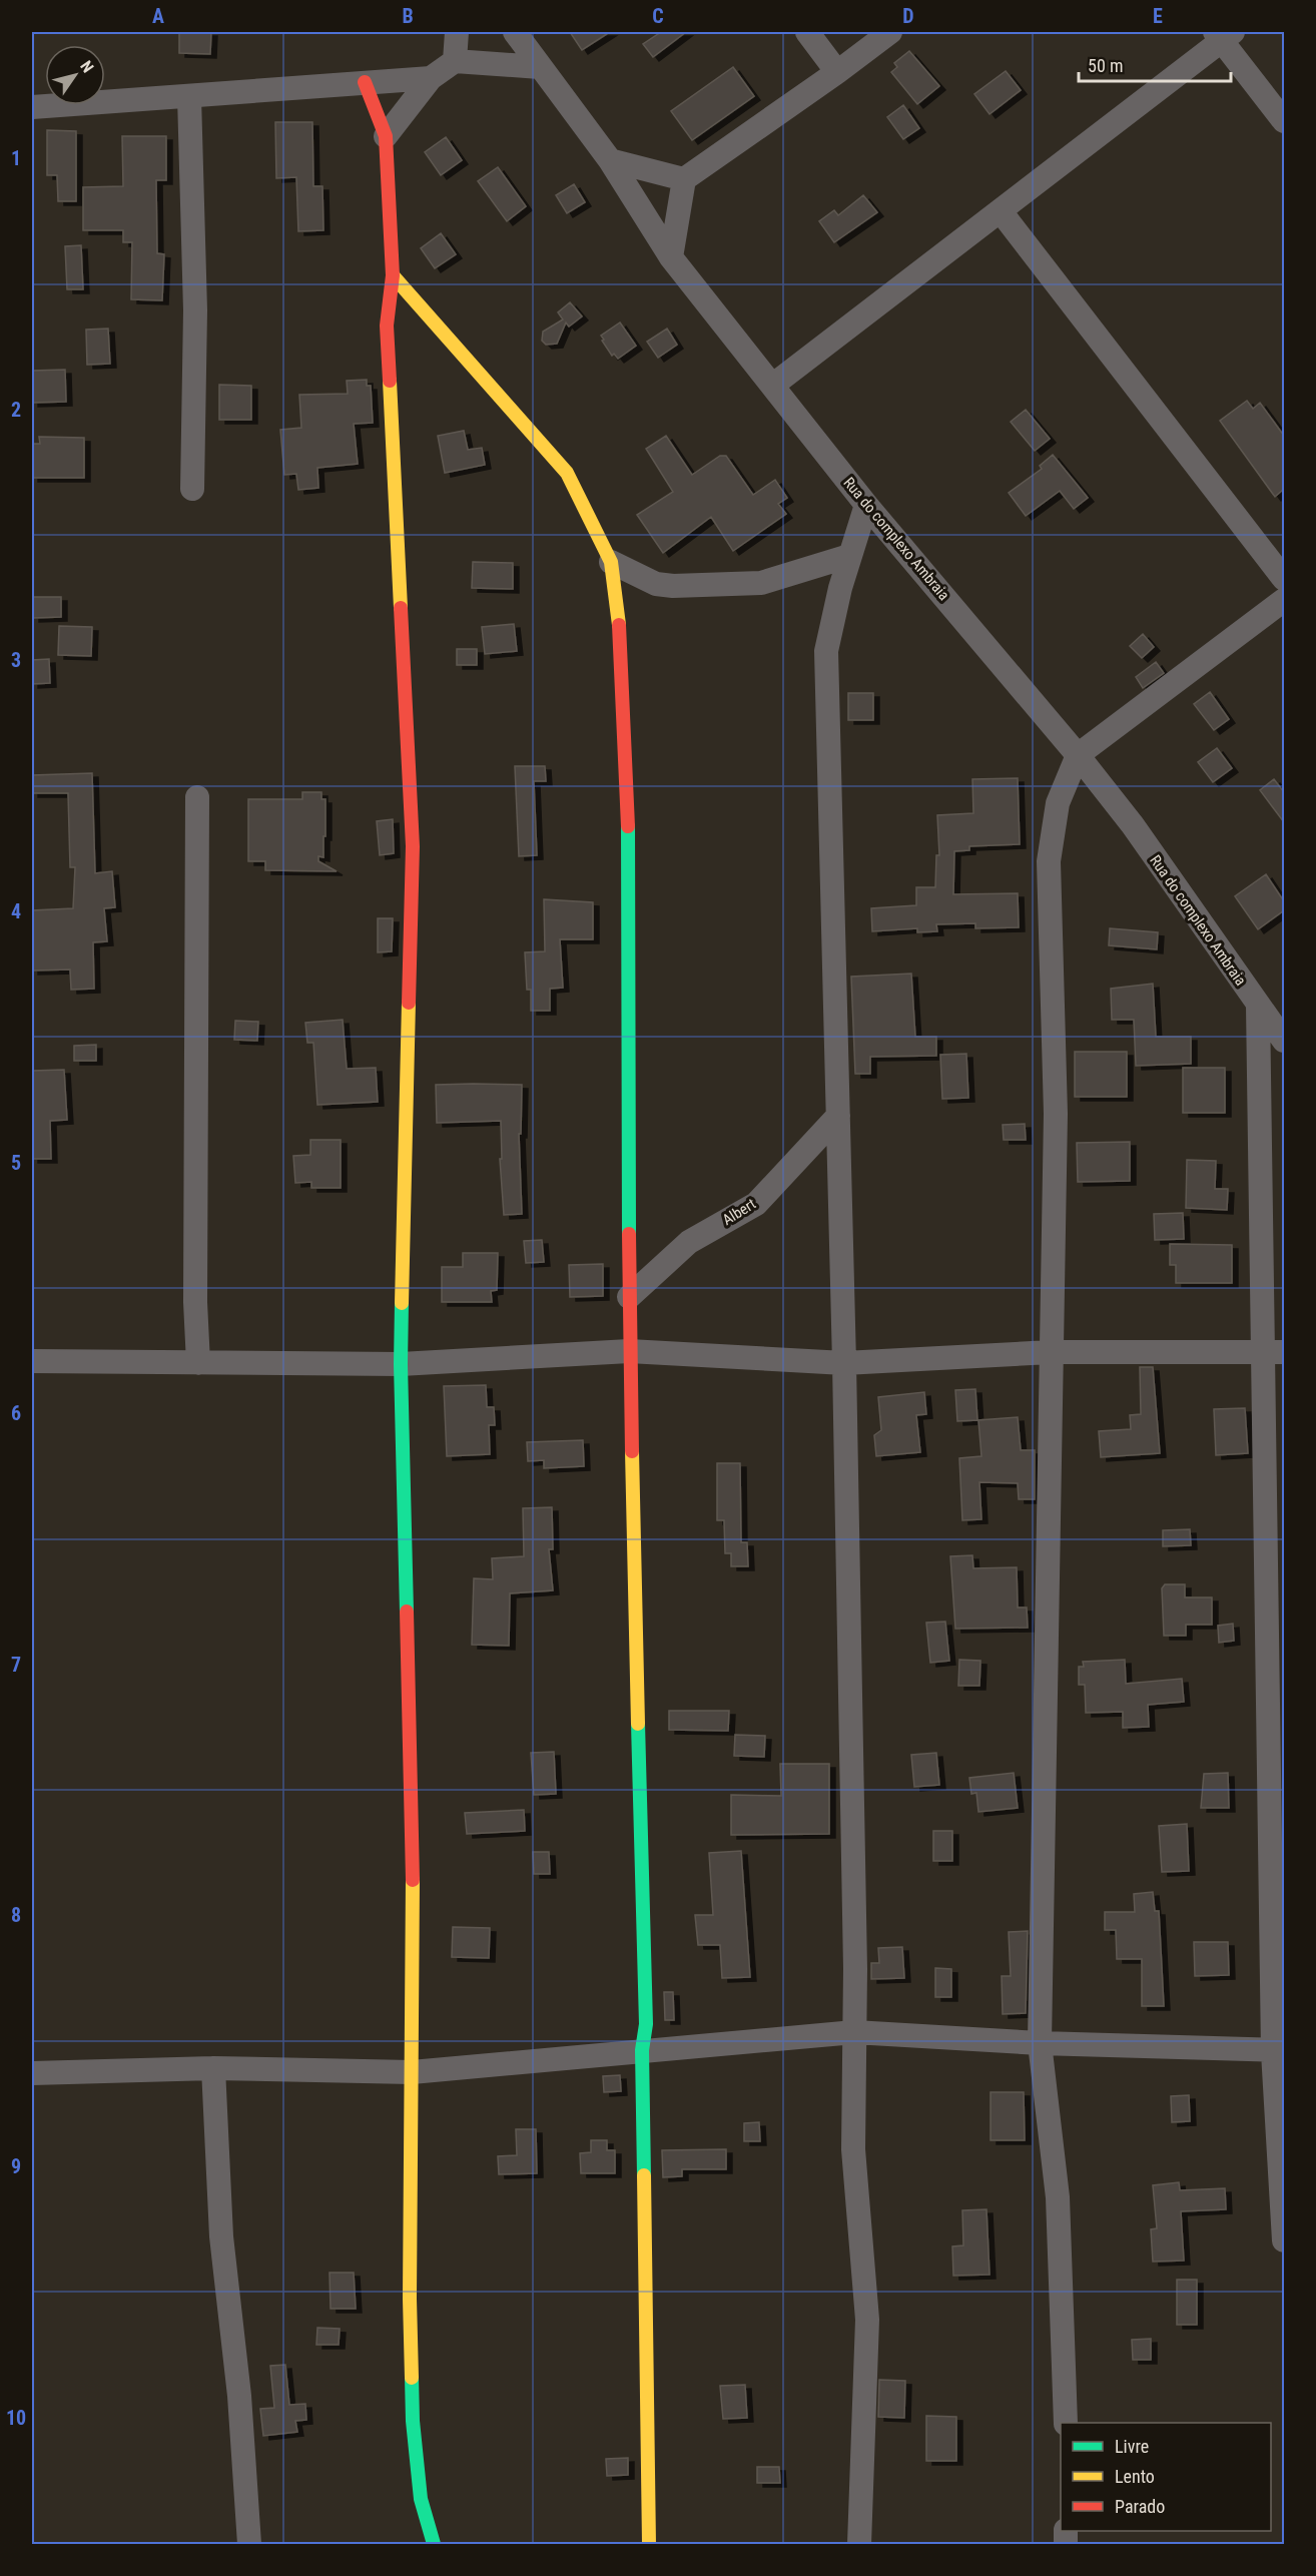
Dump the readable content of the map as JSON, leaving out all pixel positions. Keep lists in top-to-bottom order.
{
  "streets": {
    "street": ["Rua do complexo Ambraia", "Albert"]
  },
  "legend": ["Livre", "Lento", "Parado"],
  "scale_bar": "50 m",
  "north": "top right",
  "grid": {
    "columns": [
      "A",
      "B",
      "C",
      "D",
      "E"
    ],
    "rows": [
      "1",
      "2",
      "3",
      "4",
      "5",
      "6",
      "7",
      "8",
      "9",
      "10"
    ]
  }
}
